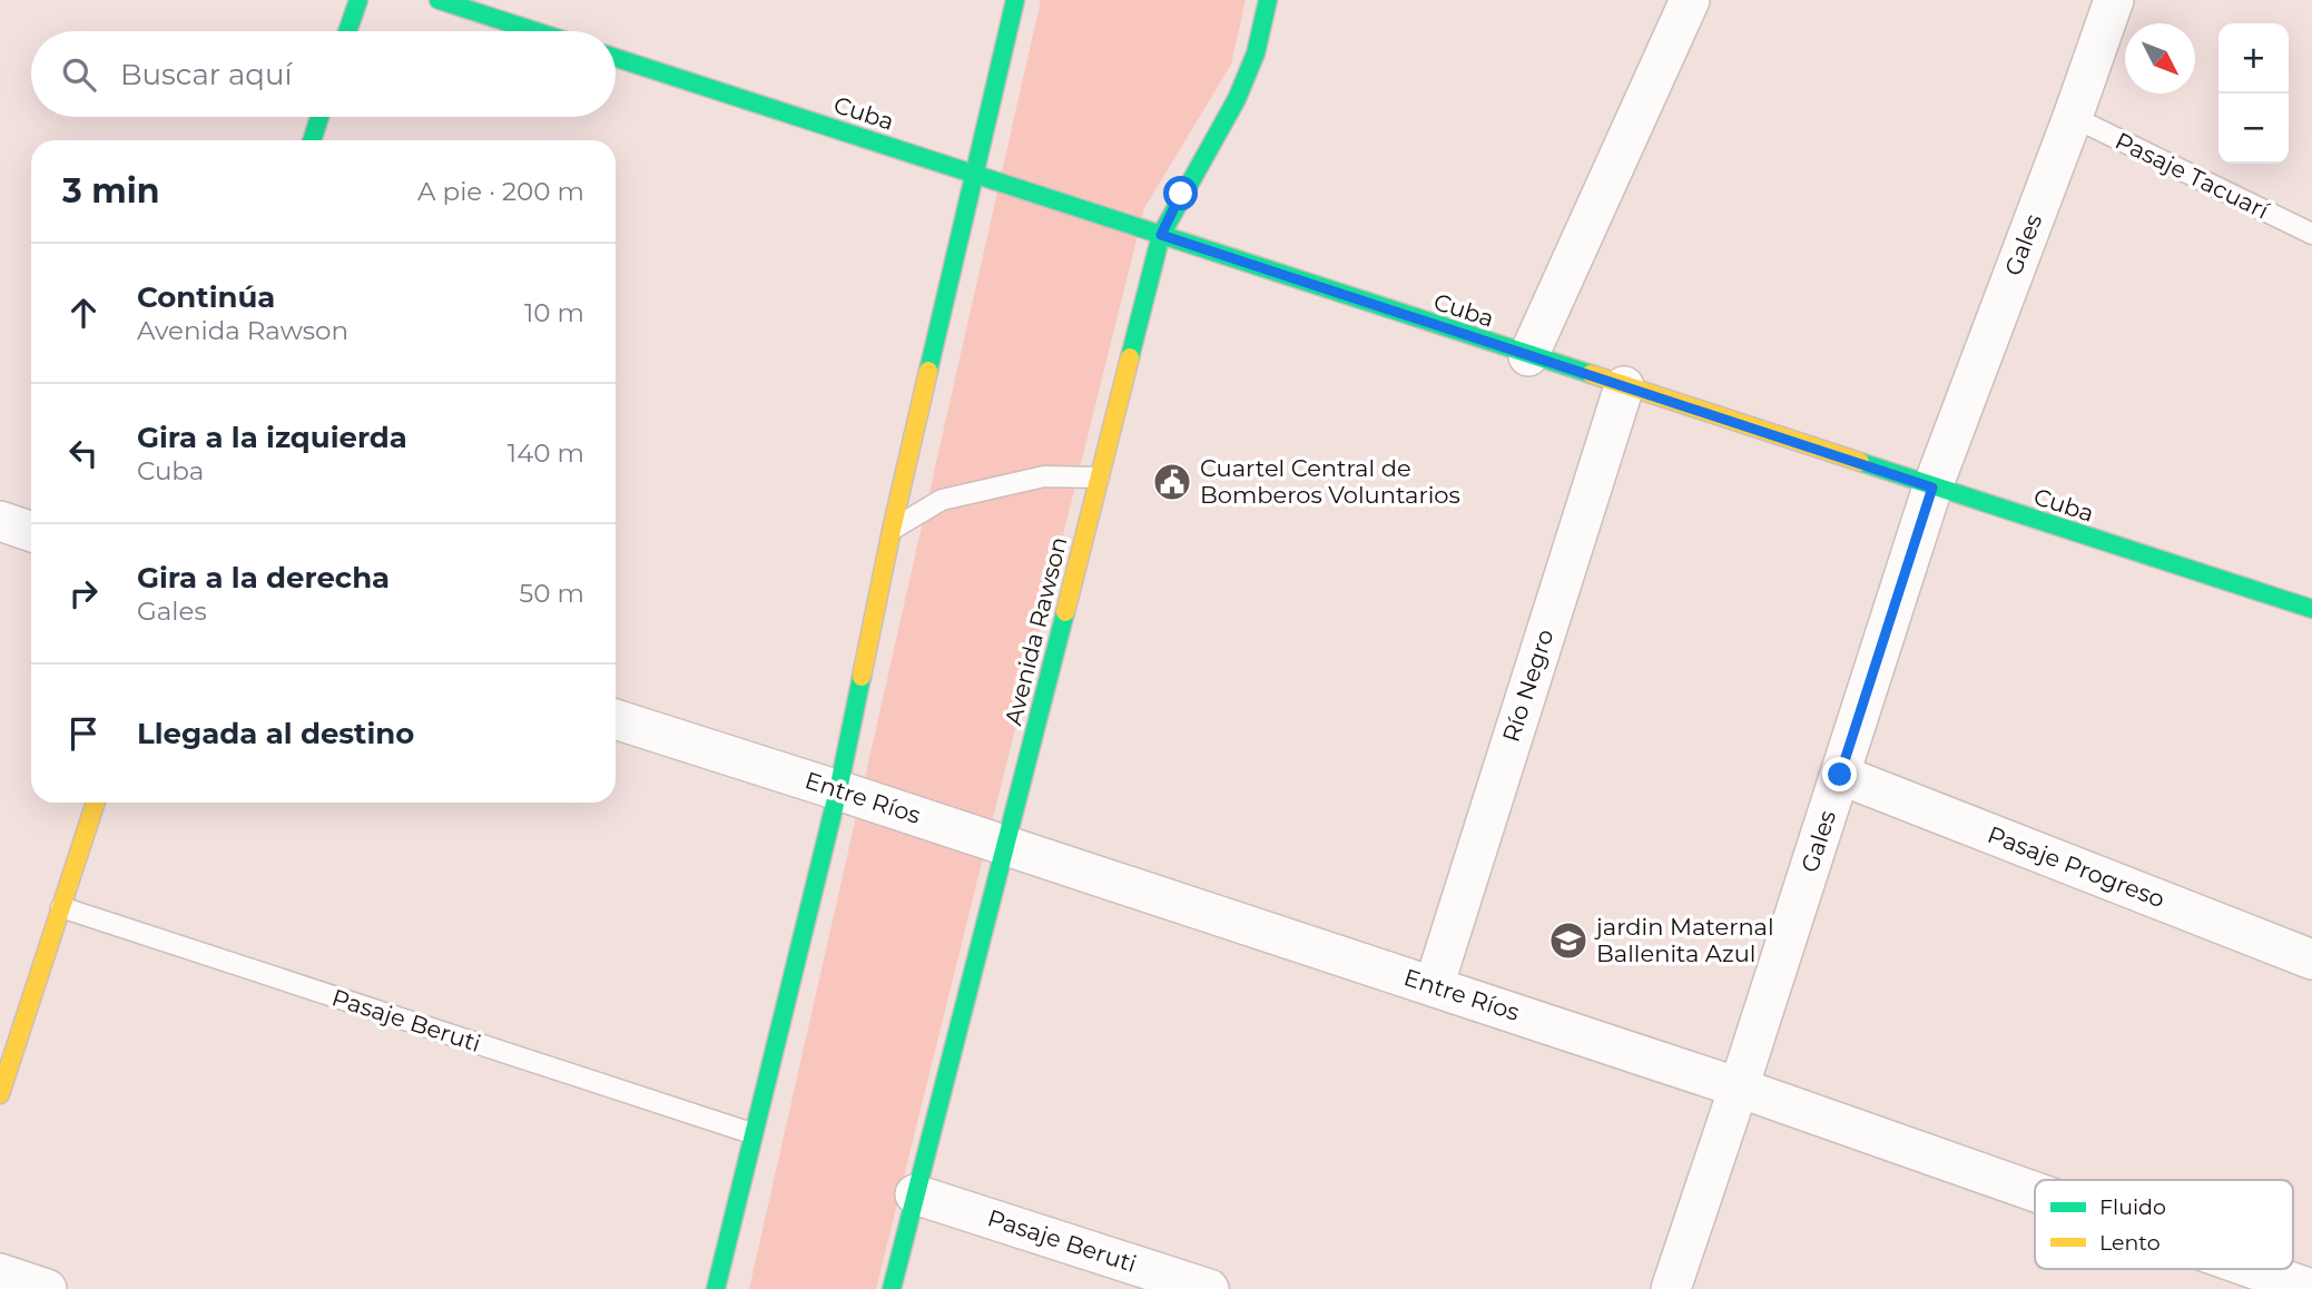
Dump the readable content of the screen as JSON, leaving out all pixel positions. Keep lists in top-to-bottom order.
{
  "streets": {
    "street": [
      "Cuba",
      "Gales",
      "Avenida Rawson",
      "Río Negro",
      "Entre Ríos",
      "Pasaje Progreso",
      "Pasaje Beruti"
    ],
    "lane": ["Pasaje Tacuarí"]
  },
  "crossings": [
    ["Cuba", "Gales"],
    ["Cuba", "Avenida Rawson"],
    ["Cuba", "Río Negro"],
    ["Pasaje Tacuarí", "Gales"],
    ["Gales", "Entre Ríos"],
    ["Gales", "Pasaje Progreso"],
    ["Avenida Rawson", "Entre Ríos"],
    ["Avenida Rawson", "Pasaje Beruti"],
    ["Río Negro", "Entre Ríos"]
  ],
  "places": {
    "public building": ["Cuartel Central de Bomberos Voluntarios"],
    "school or university": ["jardin Maternal Ballenita Azul"]
  },
  "legend": ["Fluido", "Lento"],
  "north": "bottom right",
  "page": {
    "map_buttons": ["+", "−"],
    "search": "Buscar aquí",
    "heading": ["3 min", "A pie · 200 m"],
    "list": [
      ["Continúa", "Avenida Rawson", "10 m"],
      ["Gira a la izquierda", "Cuba", "140 m"],
      ["Gira a la derecha", "Gales", "50 m"],
      "Llegada al destino"
    ]
  }
}
